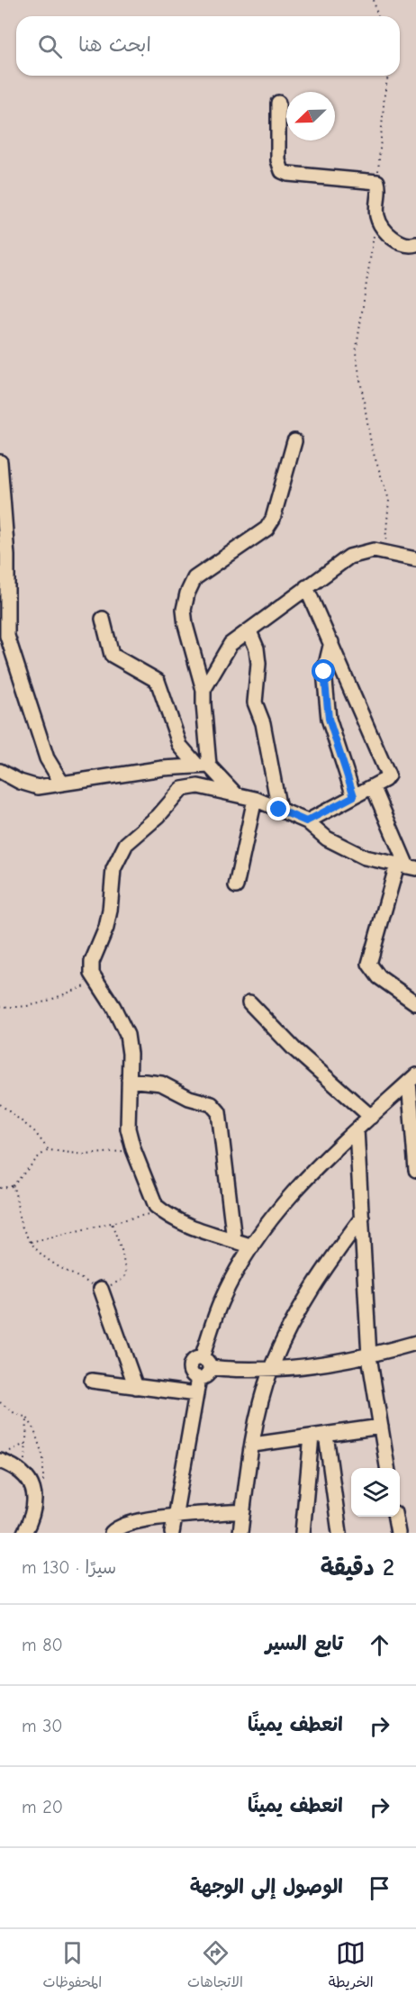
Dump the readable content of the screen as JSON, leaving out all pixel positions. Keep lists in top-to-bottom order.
{
  "north": "bottom left",
  "page": {
    "search": "ابحث هنا",
    "heading": ["2 دقيقة", "سيرًا · 130 m"],
    "list": [
      ["تابع السير", "80 m"],
      ["انعطف يمينًا", "30 m"],
      ["انعطف يمينًا", "20 m"],
      "الوصول إلى الوجهة"
    ],
    "nav": ["الخريطة", "الاتجاهات", "المحفوظات"]
  }
}
